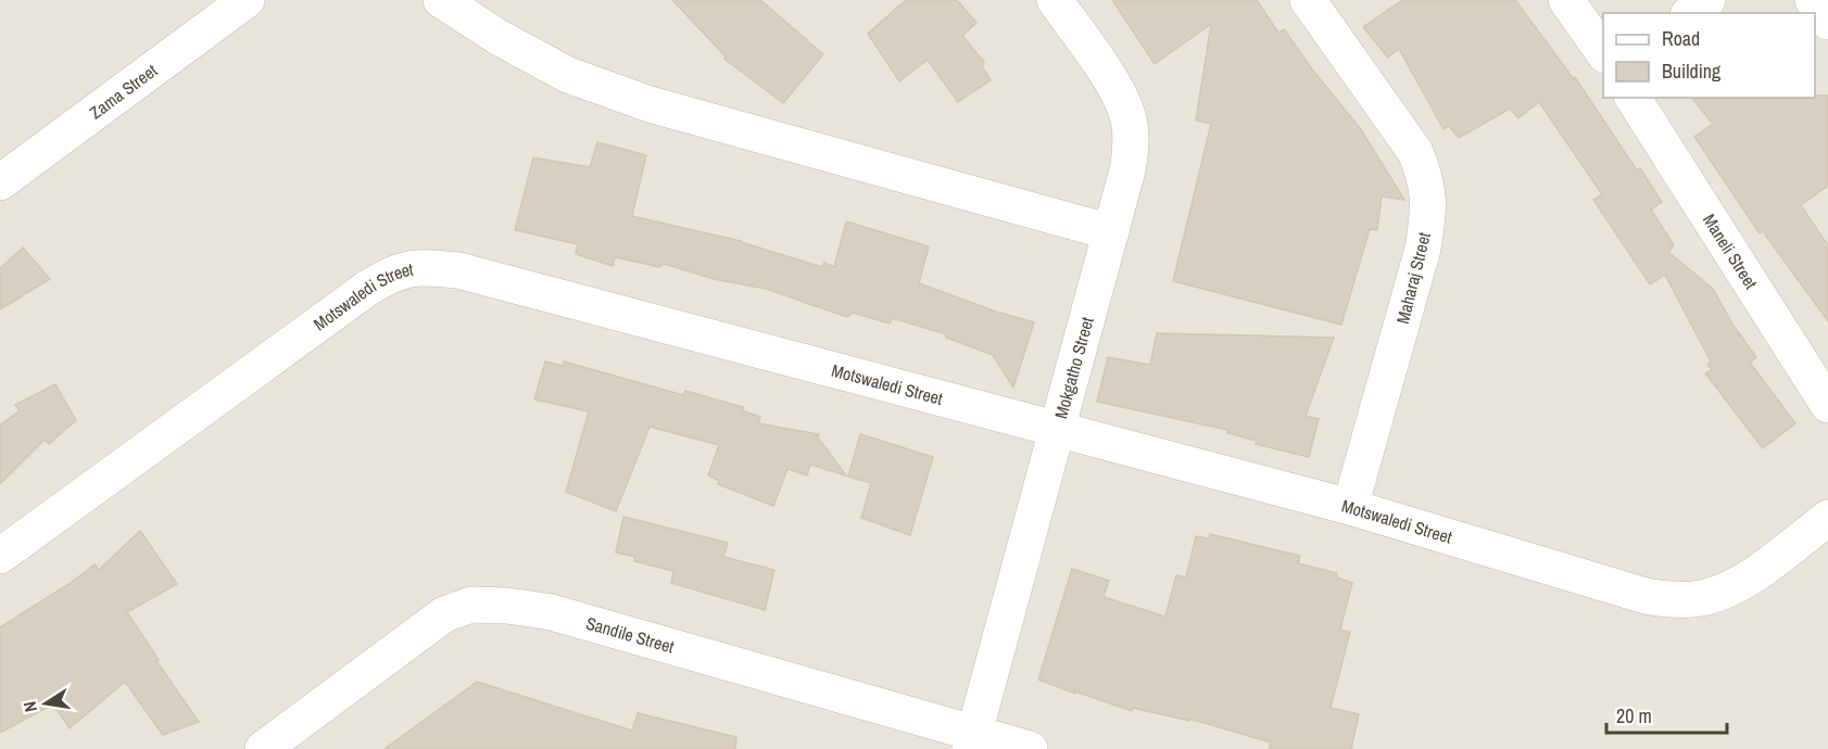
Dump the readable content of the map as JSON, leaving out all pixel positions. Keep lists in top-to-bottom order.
{
  "streets": {
    "street": [
      "Zama Street",
      "Maneli Street",
      "Maharaj Street",
      "Motswaledi Street",
      "Mokgatho Street",
      "Sandile Street"
    ]
  },
  "crossings": [
    ["Maharaj Street", "Motswaledi Street"],
    ["Motswaledi Street", "Mokgatho Street"],
    ["Mokgatho Street", "Sandile Street"]
  ],
  "legend": ["Road", "Building"],
  "scale_bar": "20 m",
  "north": "left"
}
